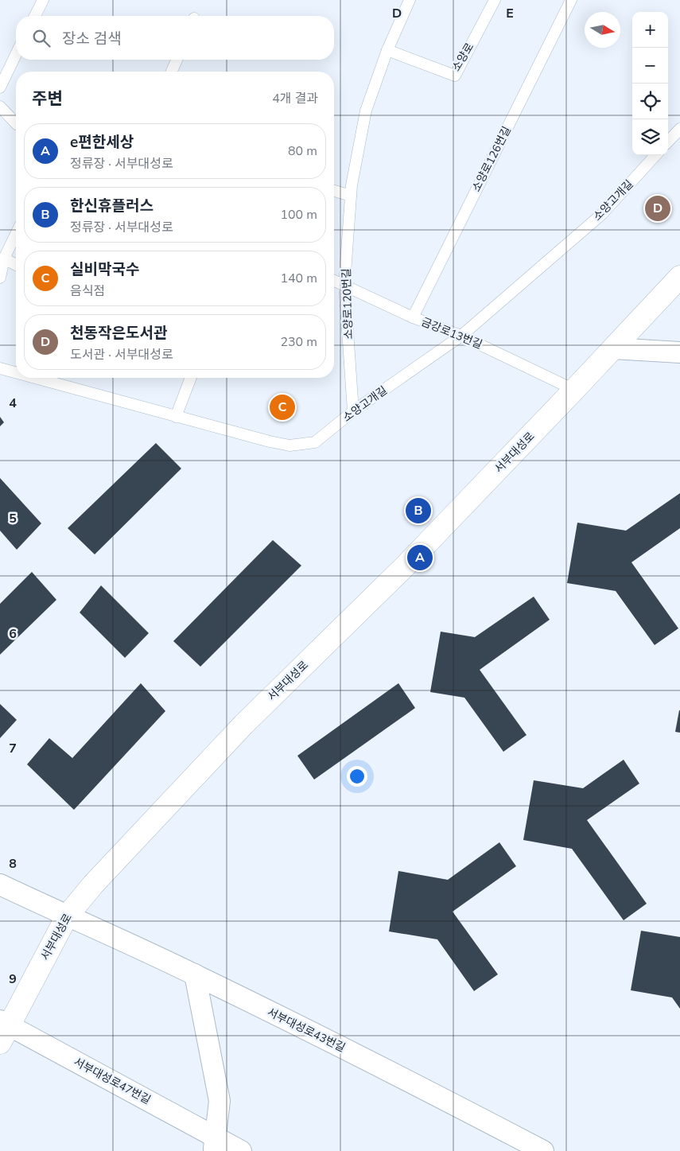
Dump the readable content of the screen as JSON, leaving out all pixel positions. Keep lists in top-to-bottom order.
{
  "streets": {
    "street": ["서부대성로", "서부대성로43번길", "서부대성로47번길"],
    "lane": [
      "소양로",
      "소양로126번길",
      "소양고개길",
      "소양로120번길",
      "금강로13번길"
    ]
  },
  "crossings": [
    ["소양로", "소양로120번길"],
    ["소양로126번길", "금강로13번길"],
    ["소양고개길", "소양로120번길"],
    ["소양고개길", "금강로13번길"],
    ["소양로120번길", "금강로13번길"],
    ["금강로13번길", "서부대성로"],
    ["서부대성로", "서부대성로43번길"],
    ["서부대성로", "서부대성로47번길"]
  ],
  "north": "right",
  "page": {
    "map_buttons": ["+", "−"],
    "search": "장소 검색",
    "heading": ["주변", "4개 결과"],
    "list": [
      {
        "mark": "A",
        "name": "e편한세상",
        "note": "정류장 · 서부대성로",
        "value": "80 m"
      },
      {
        "mark": "B",
        "name": "한신휴플러스",
        "note": "정류장 · 서부대성로",
        "value": "100 m"
      },
      {
        "mark": "C",
        "name": "실비막국수",
        "note": "음식점",
        "value": "140 m"
      },
      {
        "mark": "D",
        "name": "천동작은도서관",
        "note": "도서관 · 서부대성로",
        "value": "230 m"
      }
    ],
    "pins": [
      "D",
      "C",
      "B",
      "A"
    ]
  },
  "grid": {
    "columns": ["D", "E"],
    "rows": [
      "4",
      "5",
      "6",
      "7",
      "8",
      "9"
    ]
  }
}
